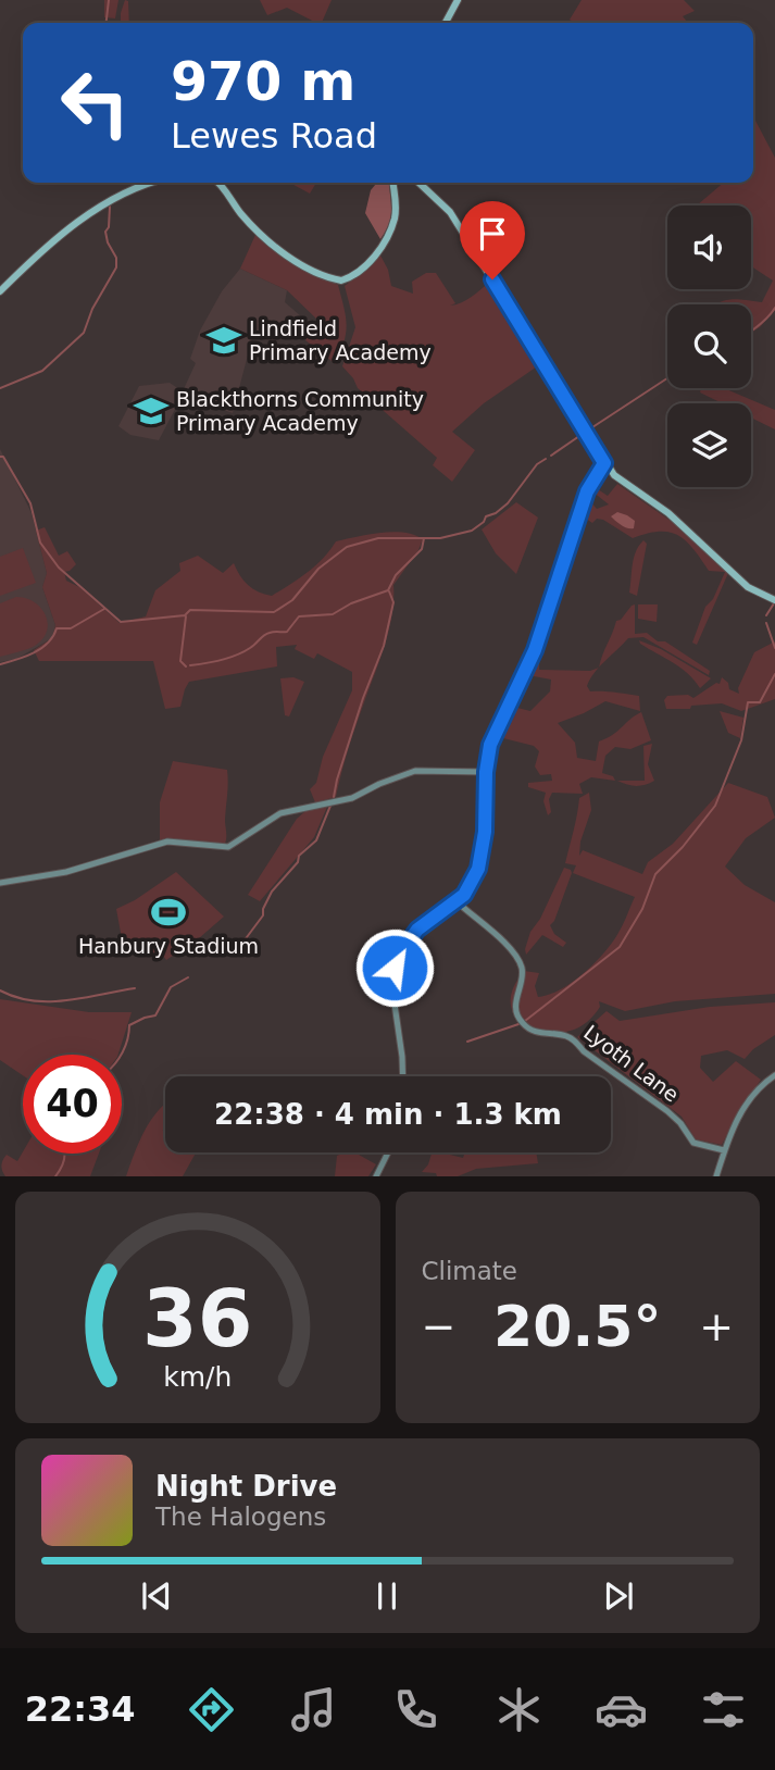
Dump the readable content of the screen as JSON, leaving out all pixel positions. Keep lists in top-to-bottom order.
{
  "streets": {
    "street": ["Lyoth Lane"]
  },
  "places": {
    "school or university": ["Lindfield Primary Academy", "Blackthorns Community Primary Academy"],
    "sports": ["Hanbury Stadium"]
  },
  "page": {
    "turn": ["970 m", "Lewes Road"],
    "limit": "40",
    "trip": "22:38 · 4 min · 1.3 km",
    "tile": "Climate",
    "heat": ["−", "20.5°", "+"],
    "song": ["Night Drive", "The Halogens"],
    "tabs": "22:34",
    "gauge": ["36", "km/h"]
  }
}
